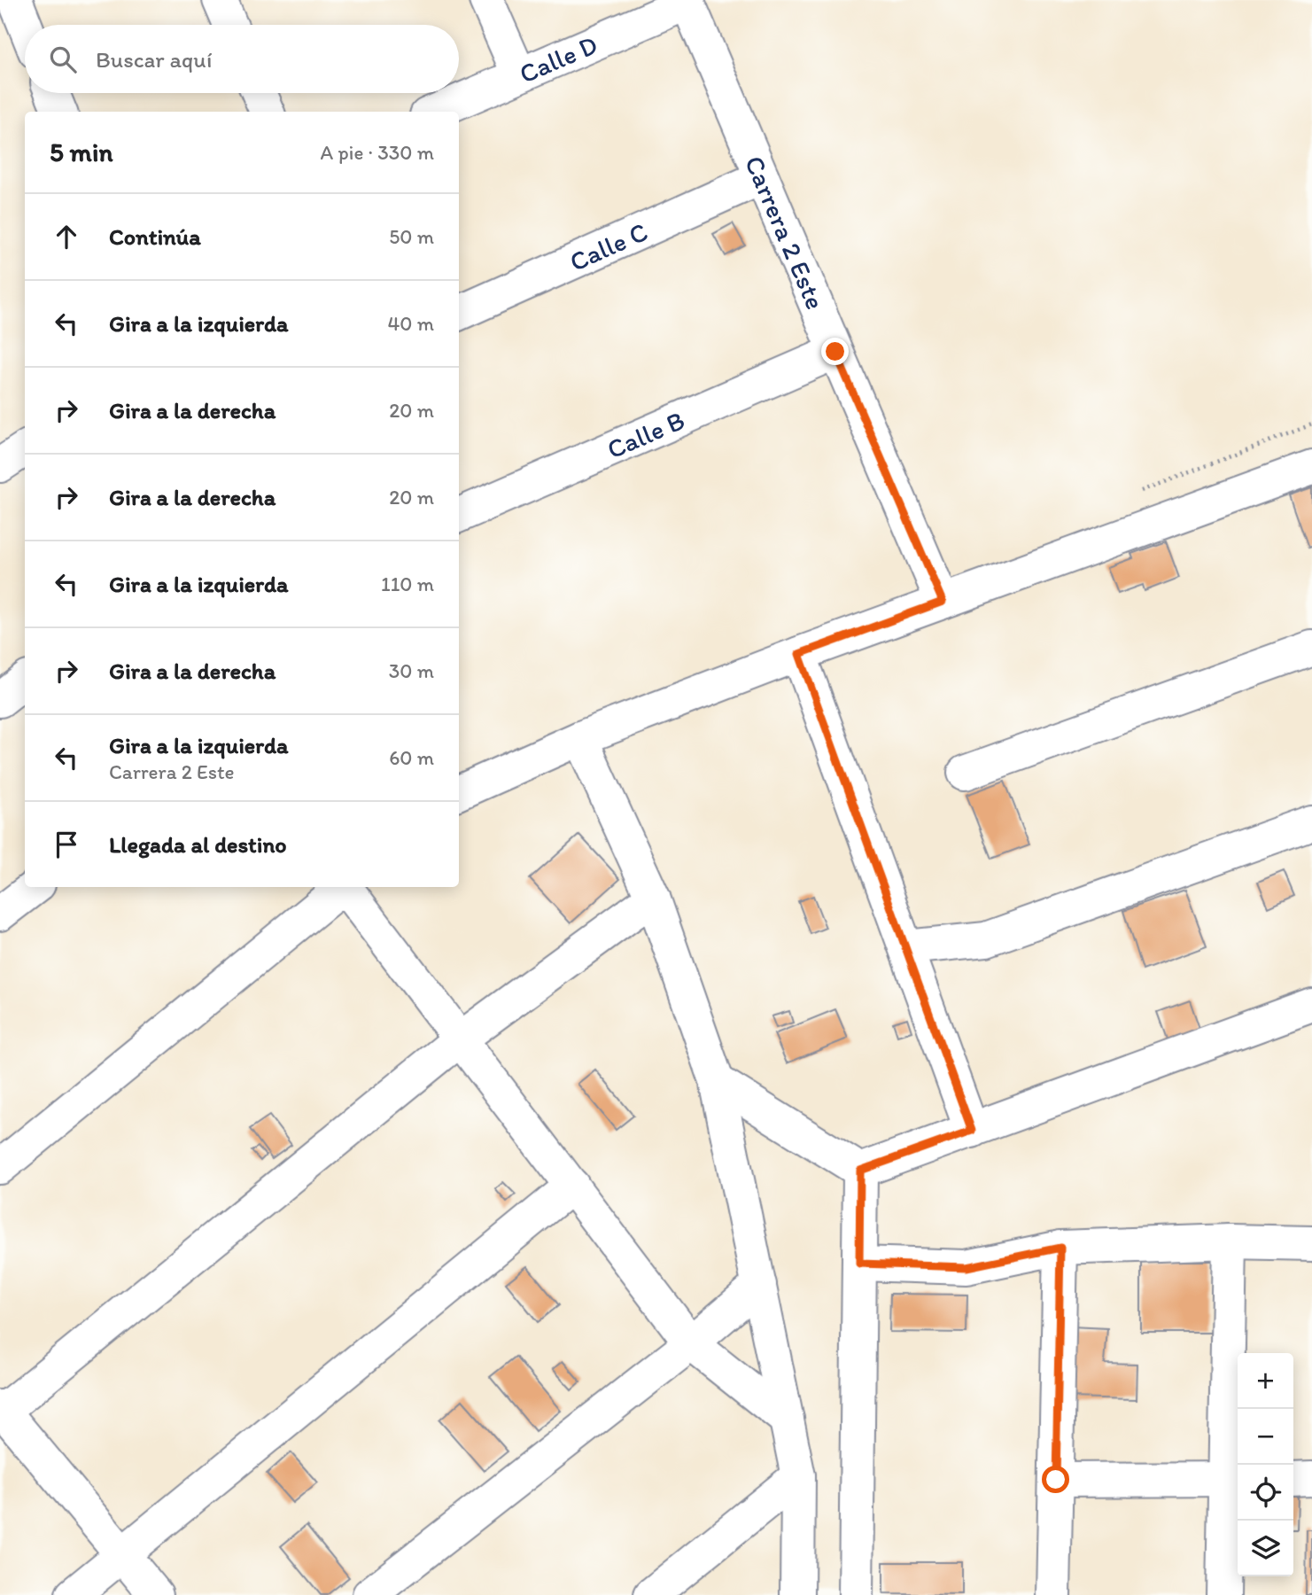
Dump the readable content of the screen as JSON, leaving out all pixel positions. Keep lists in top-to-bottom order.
{
  "streets": {
    "street": [
      "Calle D",
      "Carrera 2 Este",
      "Calle C",
      "Calle B"
    ]
  },
  "crossings": [
    ["Calle D", "Carrera 2 Este"],
    ["Carrera 2 Este", "Calle C"],
    ["Carrera 2 Este", "Calle B"]
  ],
  "page": {
    "search": "Buscar aquí",
    "heading": ["5 min", "A pie · 330 m"],
    "list": [
      ["Continúa", "50 m"],
      ["Gira a la izquierda", "40 m"],
      ["Gira a la derecha", "20 m"],
      ["Gira a la derecha", "20 m"],
      ["Gira a la izquierda", "110 m"],
      ["Gira a la derecha", "30 m"],
      ["Gira a la izquierda", "Carrera 2 Este", "60 m"],
      "Llegada al destino"
    ],
    "map_buttons": ["+", "−"]
  }
}
